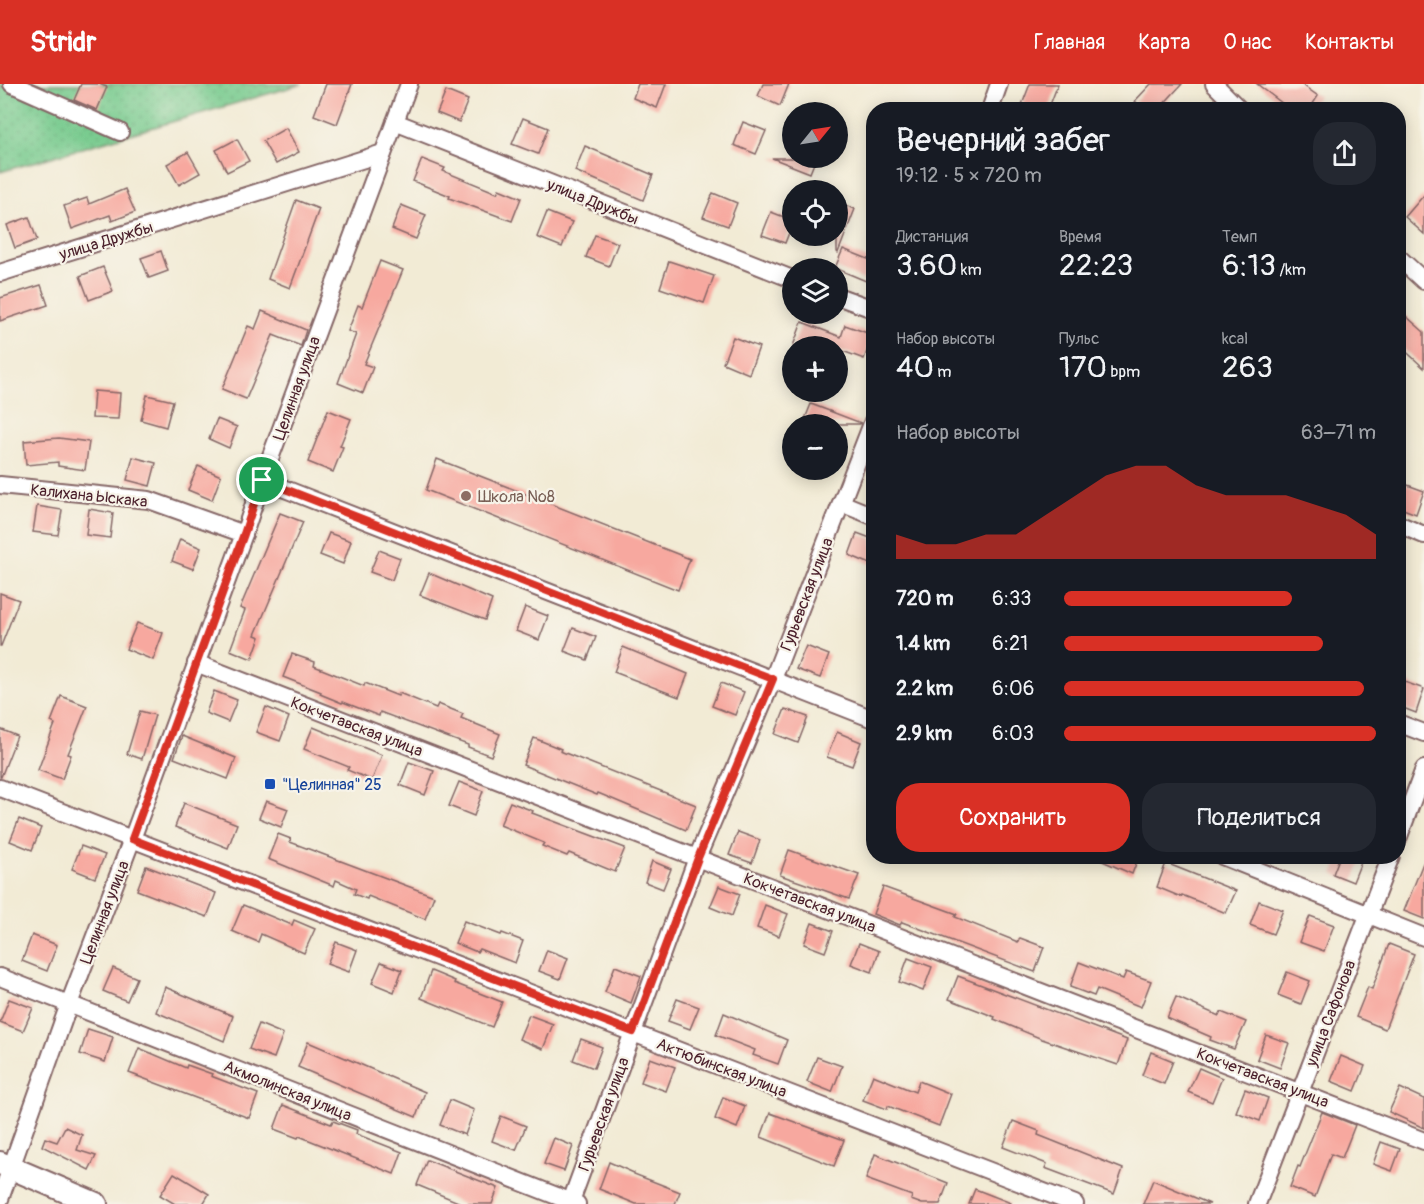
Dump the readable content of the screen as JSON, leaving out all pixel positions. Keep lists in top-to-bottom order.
{
  "streets": {
    "street": [
      "улица Дружбы",
      "Целинная улица",
      "Калихана Ыскака",
      "Гурьевская улица",
      "Кокчетавская улица",
      "улица Сафонова",
      "Актюбинская улица",
      "Акмолинская улица"
    ]
  },
  "crossings": [
    ["улица Дружбы", "Целинная улица"],
    ["Целинная улица", "Калихана Ыскака"],
    ["Целинная улица", "Кокчетавская улица"],
    ["Целинная улица", "Актюбинская улица"],
    ["Целинная улица", "Акмолинская улица"],
    ["Гурьевская улица", "Кокчетавская улица"],
    ["Гурьевская улица", "Актюбинская улица"],
    ["Гурьевская улица", "Акмолинская улица"],
    ["Кокчетавская улица", "улица Сафонова"]
  ],
  "places": {
    "other": ["Школа №8"],
    "transit": ["\"Целинная\" 25"]
  },
  "north": "top right",
  "page": {
    "header": "Stridr",
    "nav": [
      "Главная",
      "Карта",
      "О нас",
      "Контакты"
    ],
    "map_buttons": ["+", "−"],
    "heading": ["Вечерний забег", "19:12 · 5 × 720 m"],
    "stats": [
      ["Дистанция", "3.60 km"],
      ["Время", "22:23"],
      ["Темп", "6:13 /km"],
      ["Набор высоты", "40 m"],
      ["Пульс", "170 bpm"],
      ["kcal", "263"]
    ],
    "chart": ["Набор высоты", "63–71 m"],
    "list": [
      {
        "name": "720 m",
        "note": "6:33"
      },
      {
        "name": "1.4 km",
        "note": "6:21"
      },
      {
        "name": "2.2 km",
        "note": "6:06"
      },
      {
        "name": "2.9 km",
        "note": "6:03"
      }
    ],
    "buttons": ["Сохранить", "Поделиться"]
  }
}
